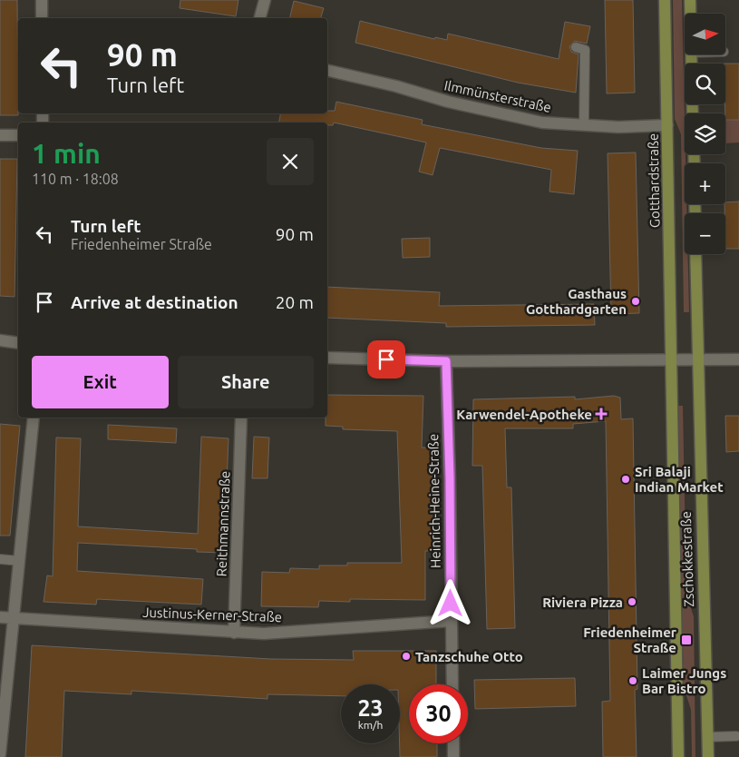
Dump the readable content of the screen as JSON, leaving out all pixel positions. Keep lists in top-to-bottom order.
{
  "streets": {
    "main road": ["Gotthardstraße", "Zschokkestraße"],
    "street": [
      "Ilmmünsterstraße",
      "Heinrich-Heine-Straße",
      "Reithmannstraße",
      "Justinus-Kerner-Straße"
    ]
  },
  "crossings": [
    ["Ilmmünsterstraße", "Gotthardstraße"],
    ["Gotthardstraße", "Zschokkestraße"],
    ["Heinrich-Heine-Straße", "Justinus-Kerner-Straße"],
    ["Reithmannstraße", "Justinus-Kerner-Straße"]
  ],
  "places": {
    "other": [
      "Gasthaus Gotthardgarten",
      "Sri Balaji Indian Market",
      "Riviera Pizza",
      "Tanzschuhe Otto",
      "Laimer Jungs Bar Bistro"
    ],
    "health": ["Karwendel-Apotheke"],
    "transit": ["Friedenheimer Straße"]
  },
  "north": "right",
  "page": {
    "map_buttons": ["+", "−"],
    "turn": ["90 m", "Turn left"],
    "heading": ["1 min", "110 m · 18:08"],
    "list": [
      {
        "name": "Turn left",
        "note": "Friedenheimer Straße",
        "value": "90 m"
      },
      {
        "name": "Arrive at destination",
        "value": "20 m"
      }
    ],
    "buttons": ["Exit", "Share"],
    "speed": "23 km/h",
    "limit": "30"
  }
}
